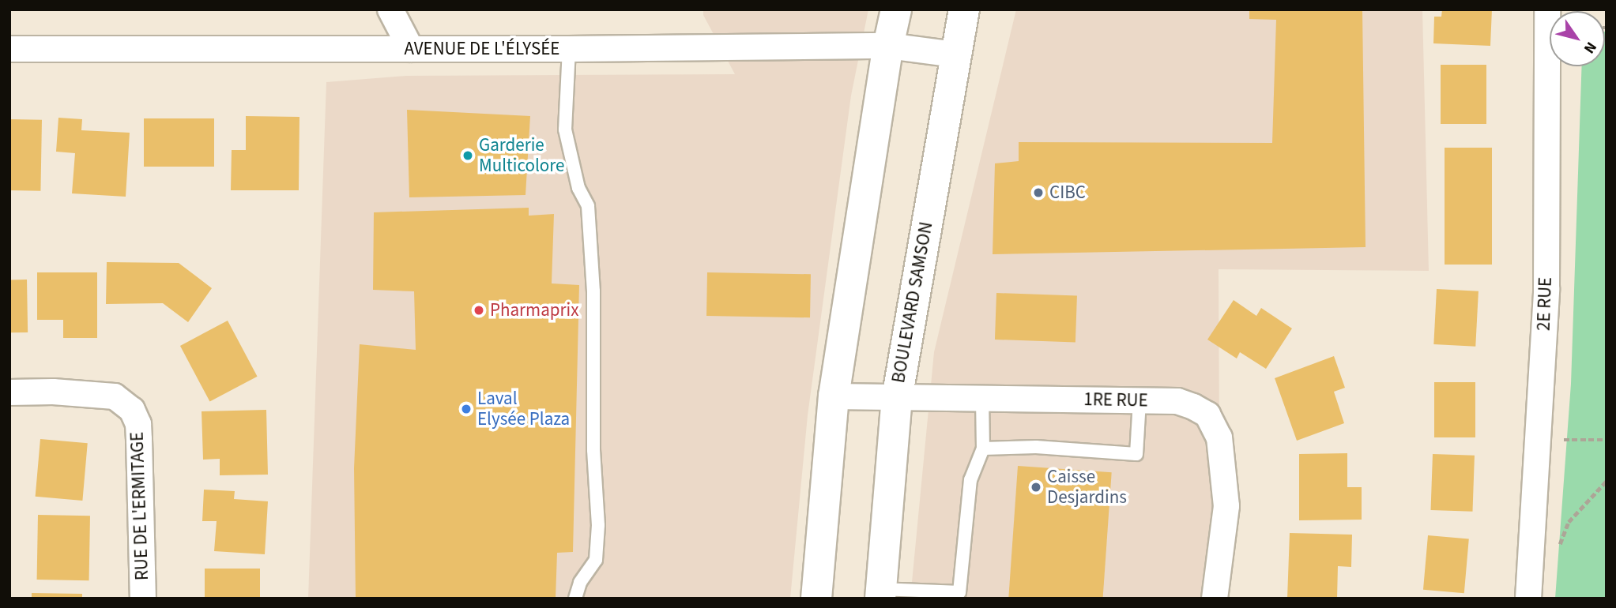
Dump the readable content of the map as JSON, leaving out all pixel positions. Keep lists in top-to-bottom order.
{
  "streets": {
    "street": [
      "AVENUE DE L'ÉLYSÉE",
      "BOULEVARD SAMSON",
      "2E RUE",
      "1RE RUE",
      "RUE DE L'ERMITAGE"
    ]
  },
  "crossings": [
    ["AVENUE DE L'ÉLYSÉE", "BOULEVARD SAMSON"],
    ["BOULEVARD SAMSON", "1RE RUE"]
  ],
  "places": [
    "Garderie Multicolore",
    "CIBC",
    "Pharmaprix",
    "Laval Elysée Plaza",
    "Caisse Desjardins"
  ],
  "north": "bottom right"
}
